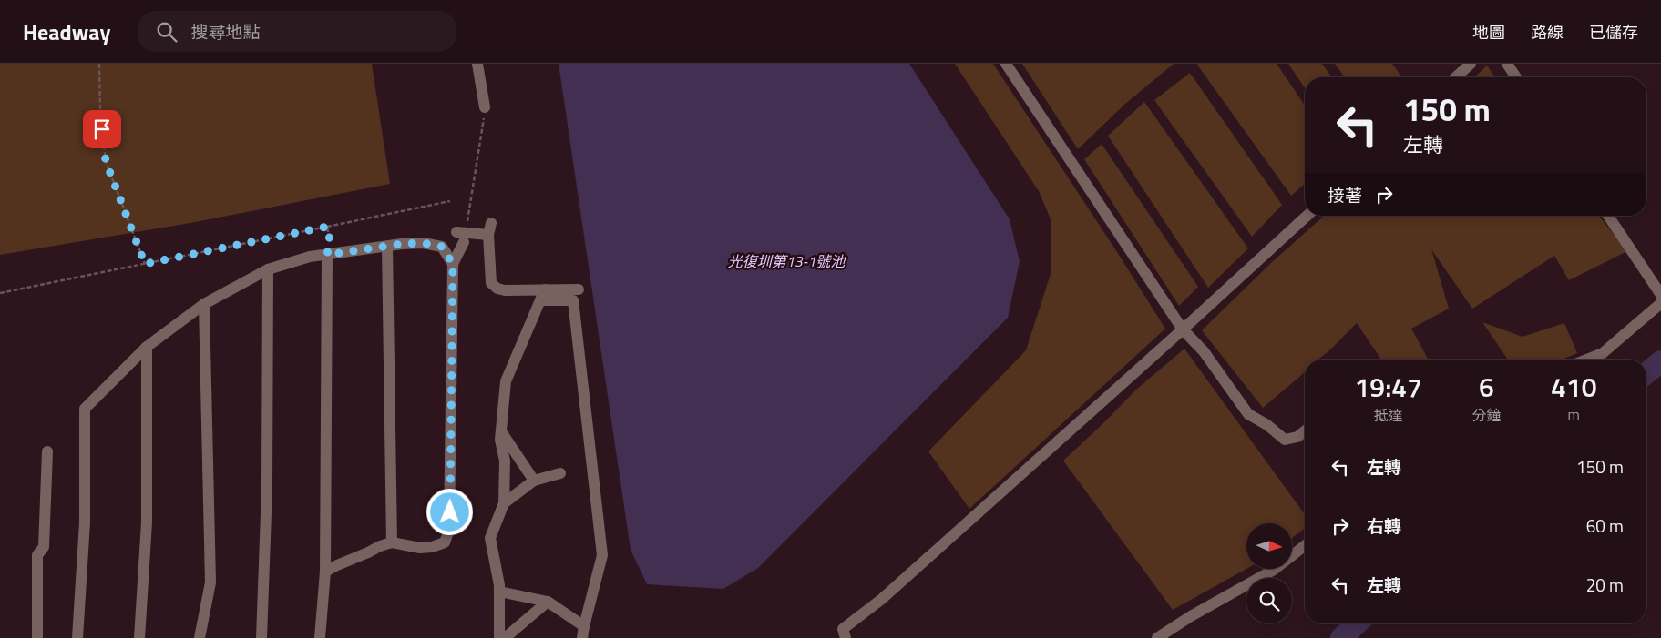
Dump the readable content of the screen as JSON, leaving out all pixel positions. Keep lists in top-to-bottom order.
{
  "water": ["光復圳第13-1號池"],
  "north": "right",
  "page": {
    "header": "Headway",
    "search": "搜尋地點",
    "nav": ["地圖", "路線", "已儲存"],
    "turn": ["150 m", "左轉"],
    "then": "接著",
    "eta": [
      "19:47",
      "抵達",
      "6",
      "分鐘",
      "410",
      "m"
    ],
    "list": [
      {
        "name": "左轉",
        "value": "150 m"
      },
      {
        "name": "右轉",
        "value": "60 m"
      },
      {
        "name": "左轉",
        "value": "20 m"
      }
    ]
  }
}
